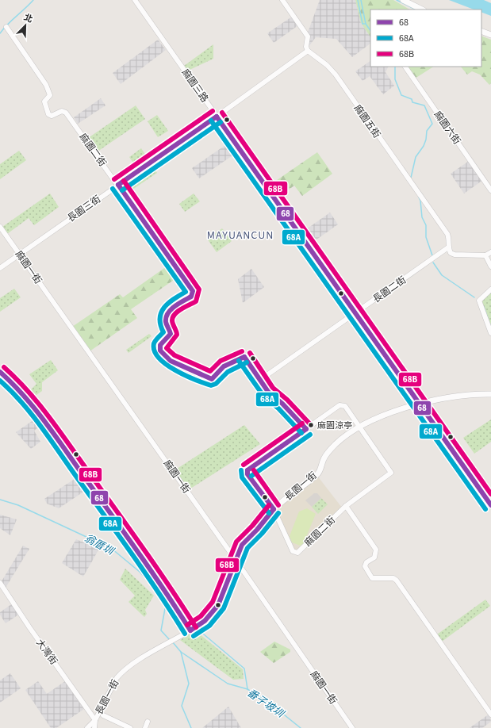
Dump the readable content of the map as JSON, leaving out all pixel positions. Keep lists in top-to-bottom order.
{
  "streets": {
    "street": [
      "麻園三路",
      "麻園五街",
      "麻園六街",
      "麻園二街",
      "長園三街",
      "麻園一街",
      "長園二街",
      "長園一街",
      "大灣街"
    ]
  },
  "crossings": [
    ["麻園三路", "長園三街"],
    ["麻園三路", "長園二街"],
    ["麻園三路", "長園一街"],
    ["麻園五街", "長園三街"],
    ["麻園五街", "長園二街"],
    ["麻園二街", "長園三街"],
    ["麻園二街", "長園二街"],
    ["麻園二街", "長園一街"],
    ["長園三街", "麻園一街"],
    ["麻園一街", "長園一街"],
    ["長園一街", "大灣街"]
  ],
  "districts": ["MAYUANCUN"],
  "water": ["翁厝圳", "番子坡圳"],
  "places": ["麻園涼亭"],
  "lines": ["transit line 68B", "transit line 68", "transit line 68A"],
  "legend": ["68", "68A", "68B"],
  "north": "top right"
}
